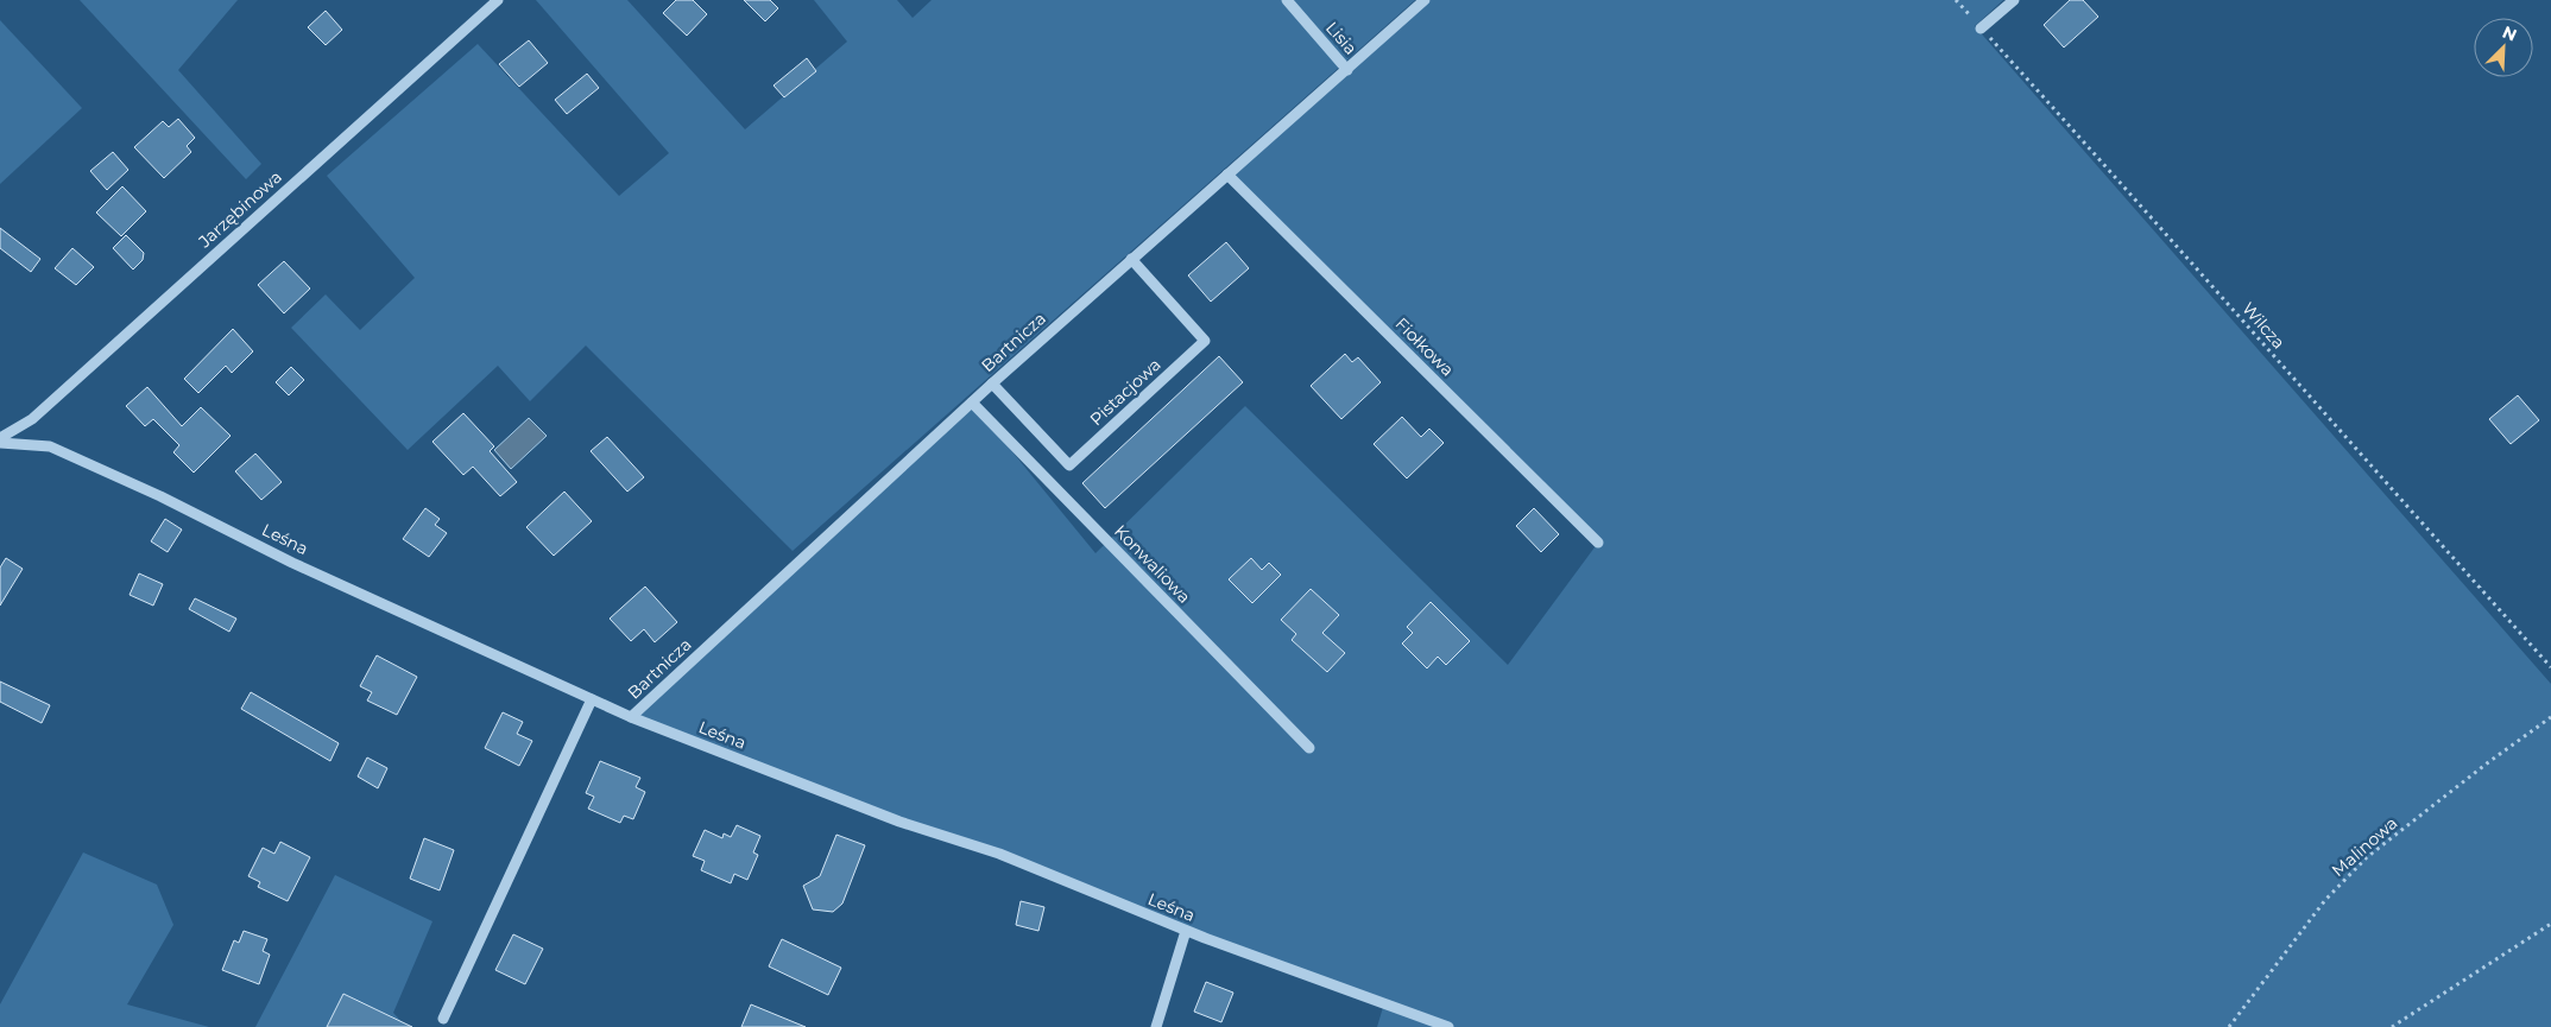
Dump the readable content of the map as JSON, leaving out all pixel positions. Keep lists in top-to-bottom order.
{
  "streets": {
    "street": [
      "Lisia",
      "Jarzębinowa",
      "Bartnicza",
      "Fiołkowa",
      "Pistacjowa",
      "Leśna",
      "Konwaliowa"
    ],
    "path": ["Wilcza", "Malinowa"]
  },
  "crossings": [
    ["Lisia", "Bartnicza"],
    ["Bartnicza", "Fiołkowa"],
    ["Bartnicza", "Pistacjowa"],
    ["Bartnicza", "Leśna"],
    ["Bartnicza", "Konwaliowa"]
  ],
  "north": "top right"
}
